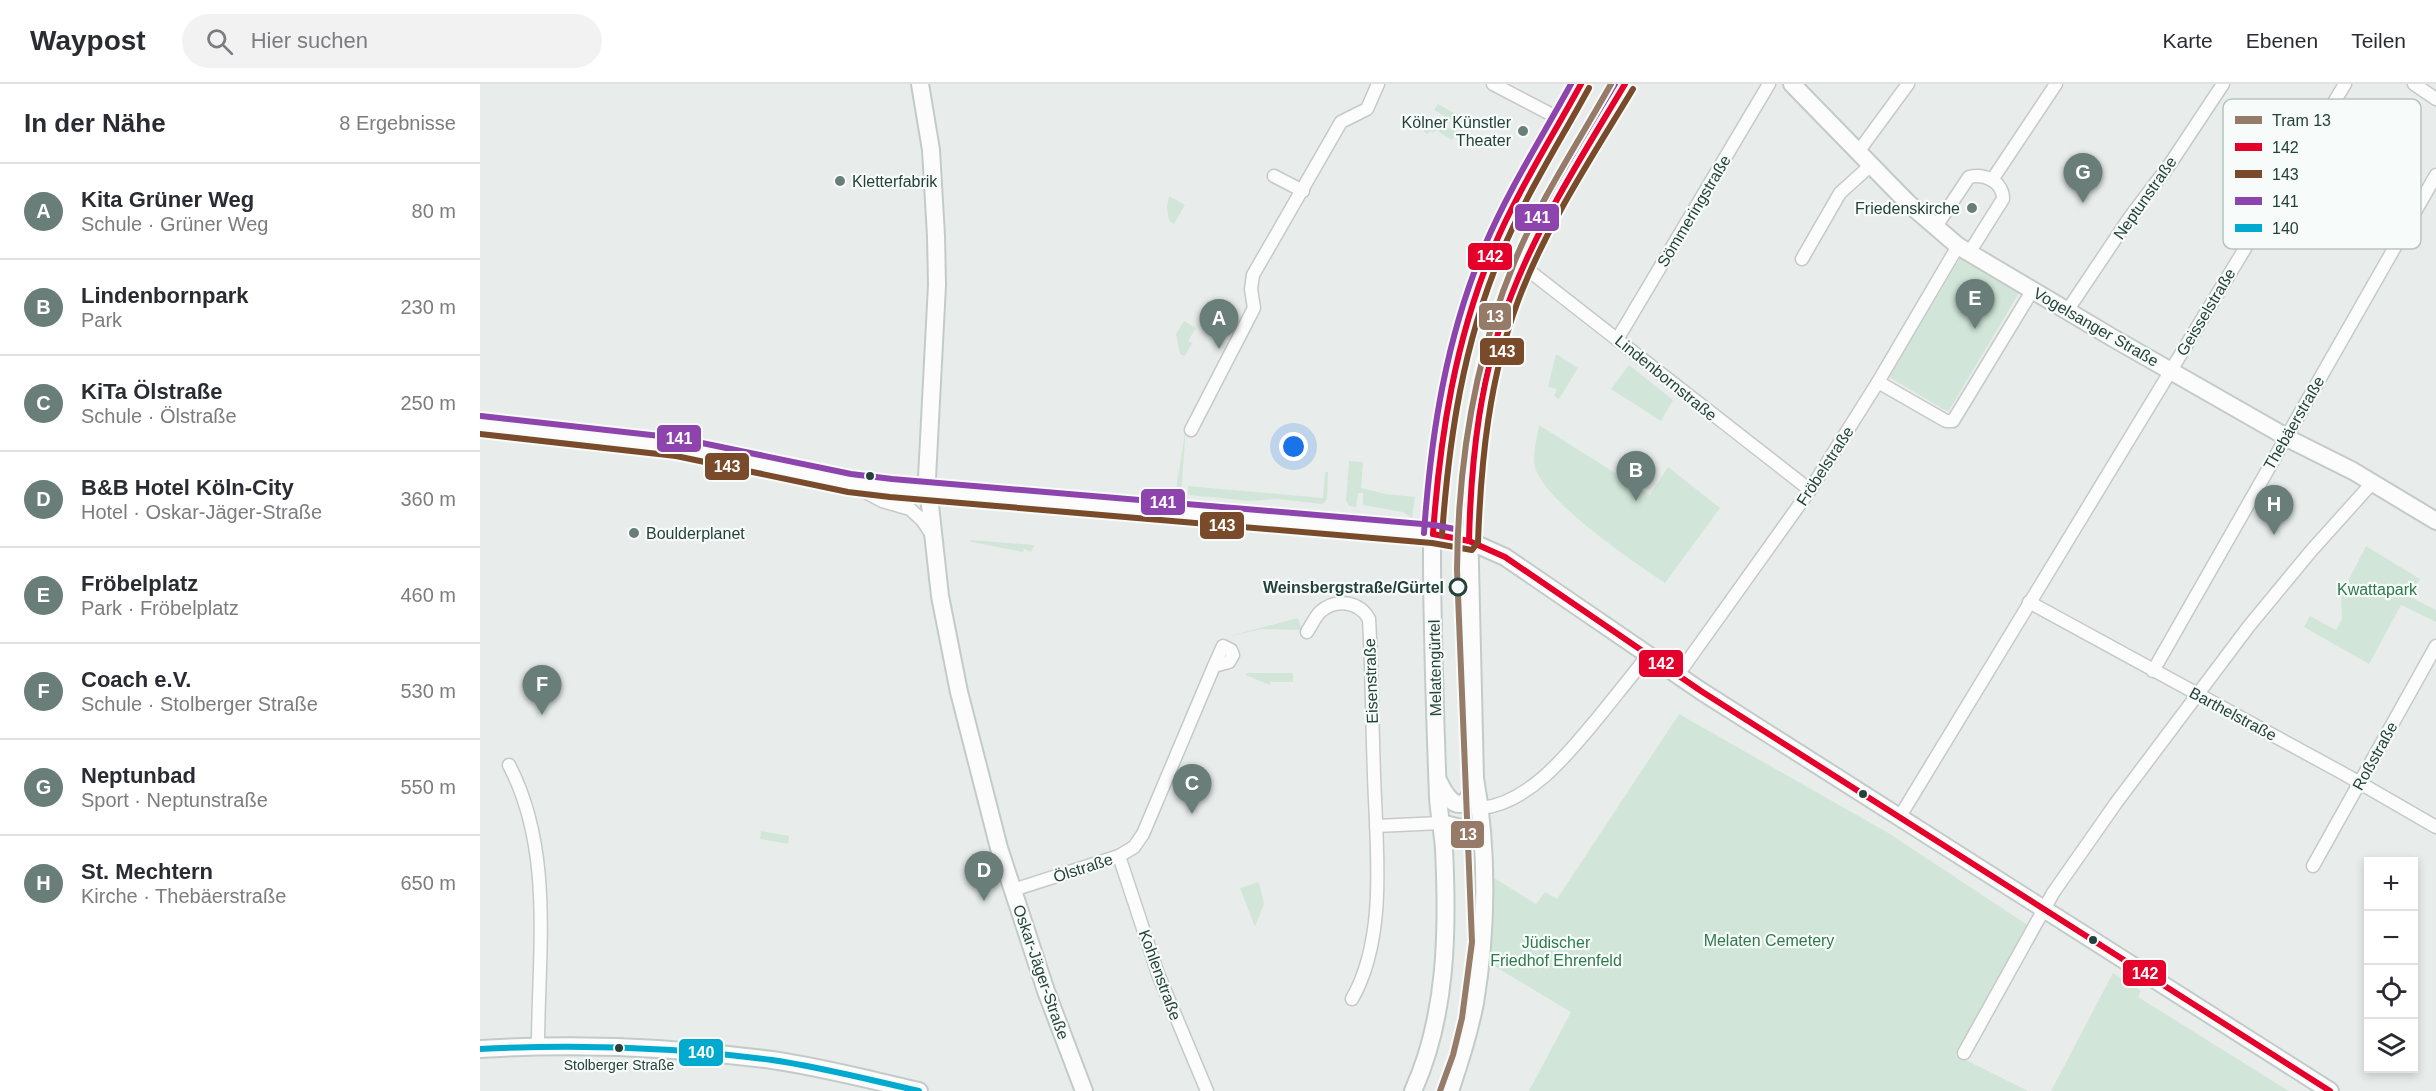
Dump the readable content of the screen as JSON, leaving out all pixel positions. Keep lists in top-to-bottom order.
{
  "streets": {
    "street": [
      "Neptunstraße",
      "Sömmeringstraße",
      "Geisselstraße",
      "Vogelsanger Straße",
      "Lindenbornstraße",
      "Thebäerstraße",
      "Fröbelstraße",
      "Melatengürtel",
      "Eisenstraße",
      "Barthelstraße",
      "Roßstraße",
      "Ölstraße",
      "Oskar-Jäger-Straße",
      "Kohlenstraße"
    ]
  },
  "crossings": [
    ["Neptunstraße", "Vogelsanger Straße"],
    ["Sömmeringstraße", "Lindenbornstraße"],
    ["Geisselstraße", "Vogelsanger Straße"],
    ["Geisselstraße", "Barthelstraße"],
    ["Vogelsanger Straße", "Thebäerstraße"],
    ["Vogelsanger Straße", "Fröbelstraße"],
    ["Lindenbornstraße", "Fröbelstraße"],
    ["Thebäerstraße", "Barthelstraße"],
    ["Barthelstraße", "Roßstraße"],
    ["Ölstraße", "Oskar-Jäger-Straße"],
    ["Ölstraße", "Kohlenstraße"]
  ],
  "parks": ["Kwattapark", "Melaten Cemetery", "Jüdischer Friedhof Ehrenfeld"],
  "places": [
    "Kölner Künstler Theater",
    "Kletterfabrik",
    "Friedenskirche",
    "Boulderplanet",
    "Weinsbergstraße/Gürtel",
    "Stolberger Straße"
  ],
  "lines": [
    "tram line 13",
    "transit line 142",
    "transit line 141",
    "transit line 143",
    "transit line 140"
  ],
  "legend": [
    "Tram 13",
    "142",
    "143",
    "141",
    "140"
  ],
  "page": {
    "header": "Waypost",
    "search": "Hier suchen",
    "nav": ["Karte", "Ebenen", "Teilen"],
    "heading": ["In der Nähe", "8 Ergebnisse"],
    "pins": [
      "G",
      "E",
      "A",
      "B",
      "H",
      "F",
      "C",
      "D"
    ],
    "list": [
      {
        "mark": "A",
        "name": "Kita Grüner Weg",
        "note": "Schule · Grüner Weg",
        "value": "80 m"
      },
      {
        "mark": "B",
        "name": "Lindenbornpark",
        "note": "Park",
        "value": "230 m"
      },
      {
        "mark": "C",
        "name": "KiTa Ölstraße",
        "note": "Schule · Ölstraße",
        "value": "250 m"
      },
      {
        "mark": "D",
        "name": "B&B Hotel Köln-City",
        "note": "Hotel · Oskar-Jäger-Straße",
        "value": "360 m"
      },
      {
        "mark": "E",
        "name": "Fröbelplatz",
        "note": "Park · Fröbelplatz",
        "value": "460 m"
      },
      {
        "mark": "F",
        "name": "Coach e.V.",
        "note": "Schule · Stolberger Straße",
        "value": "530 m"
      },
      {
        "mark": "G",
        "name": "Neptunbad",
        "note": "Sport · Neptunstraße",
        "value": "550 m"
      },
      {
        "mark": "H",
        "name": "St. Mechtern",
        "note": "Kirche · Thebäerstraße",
        "value": "650 m"
      }
    ],
    "map_buttons": ["+", "−"]
  }
}
